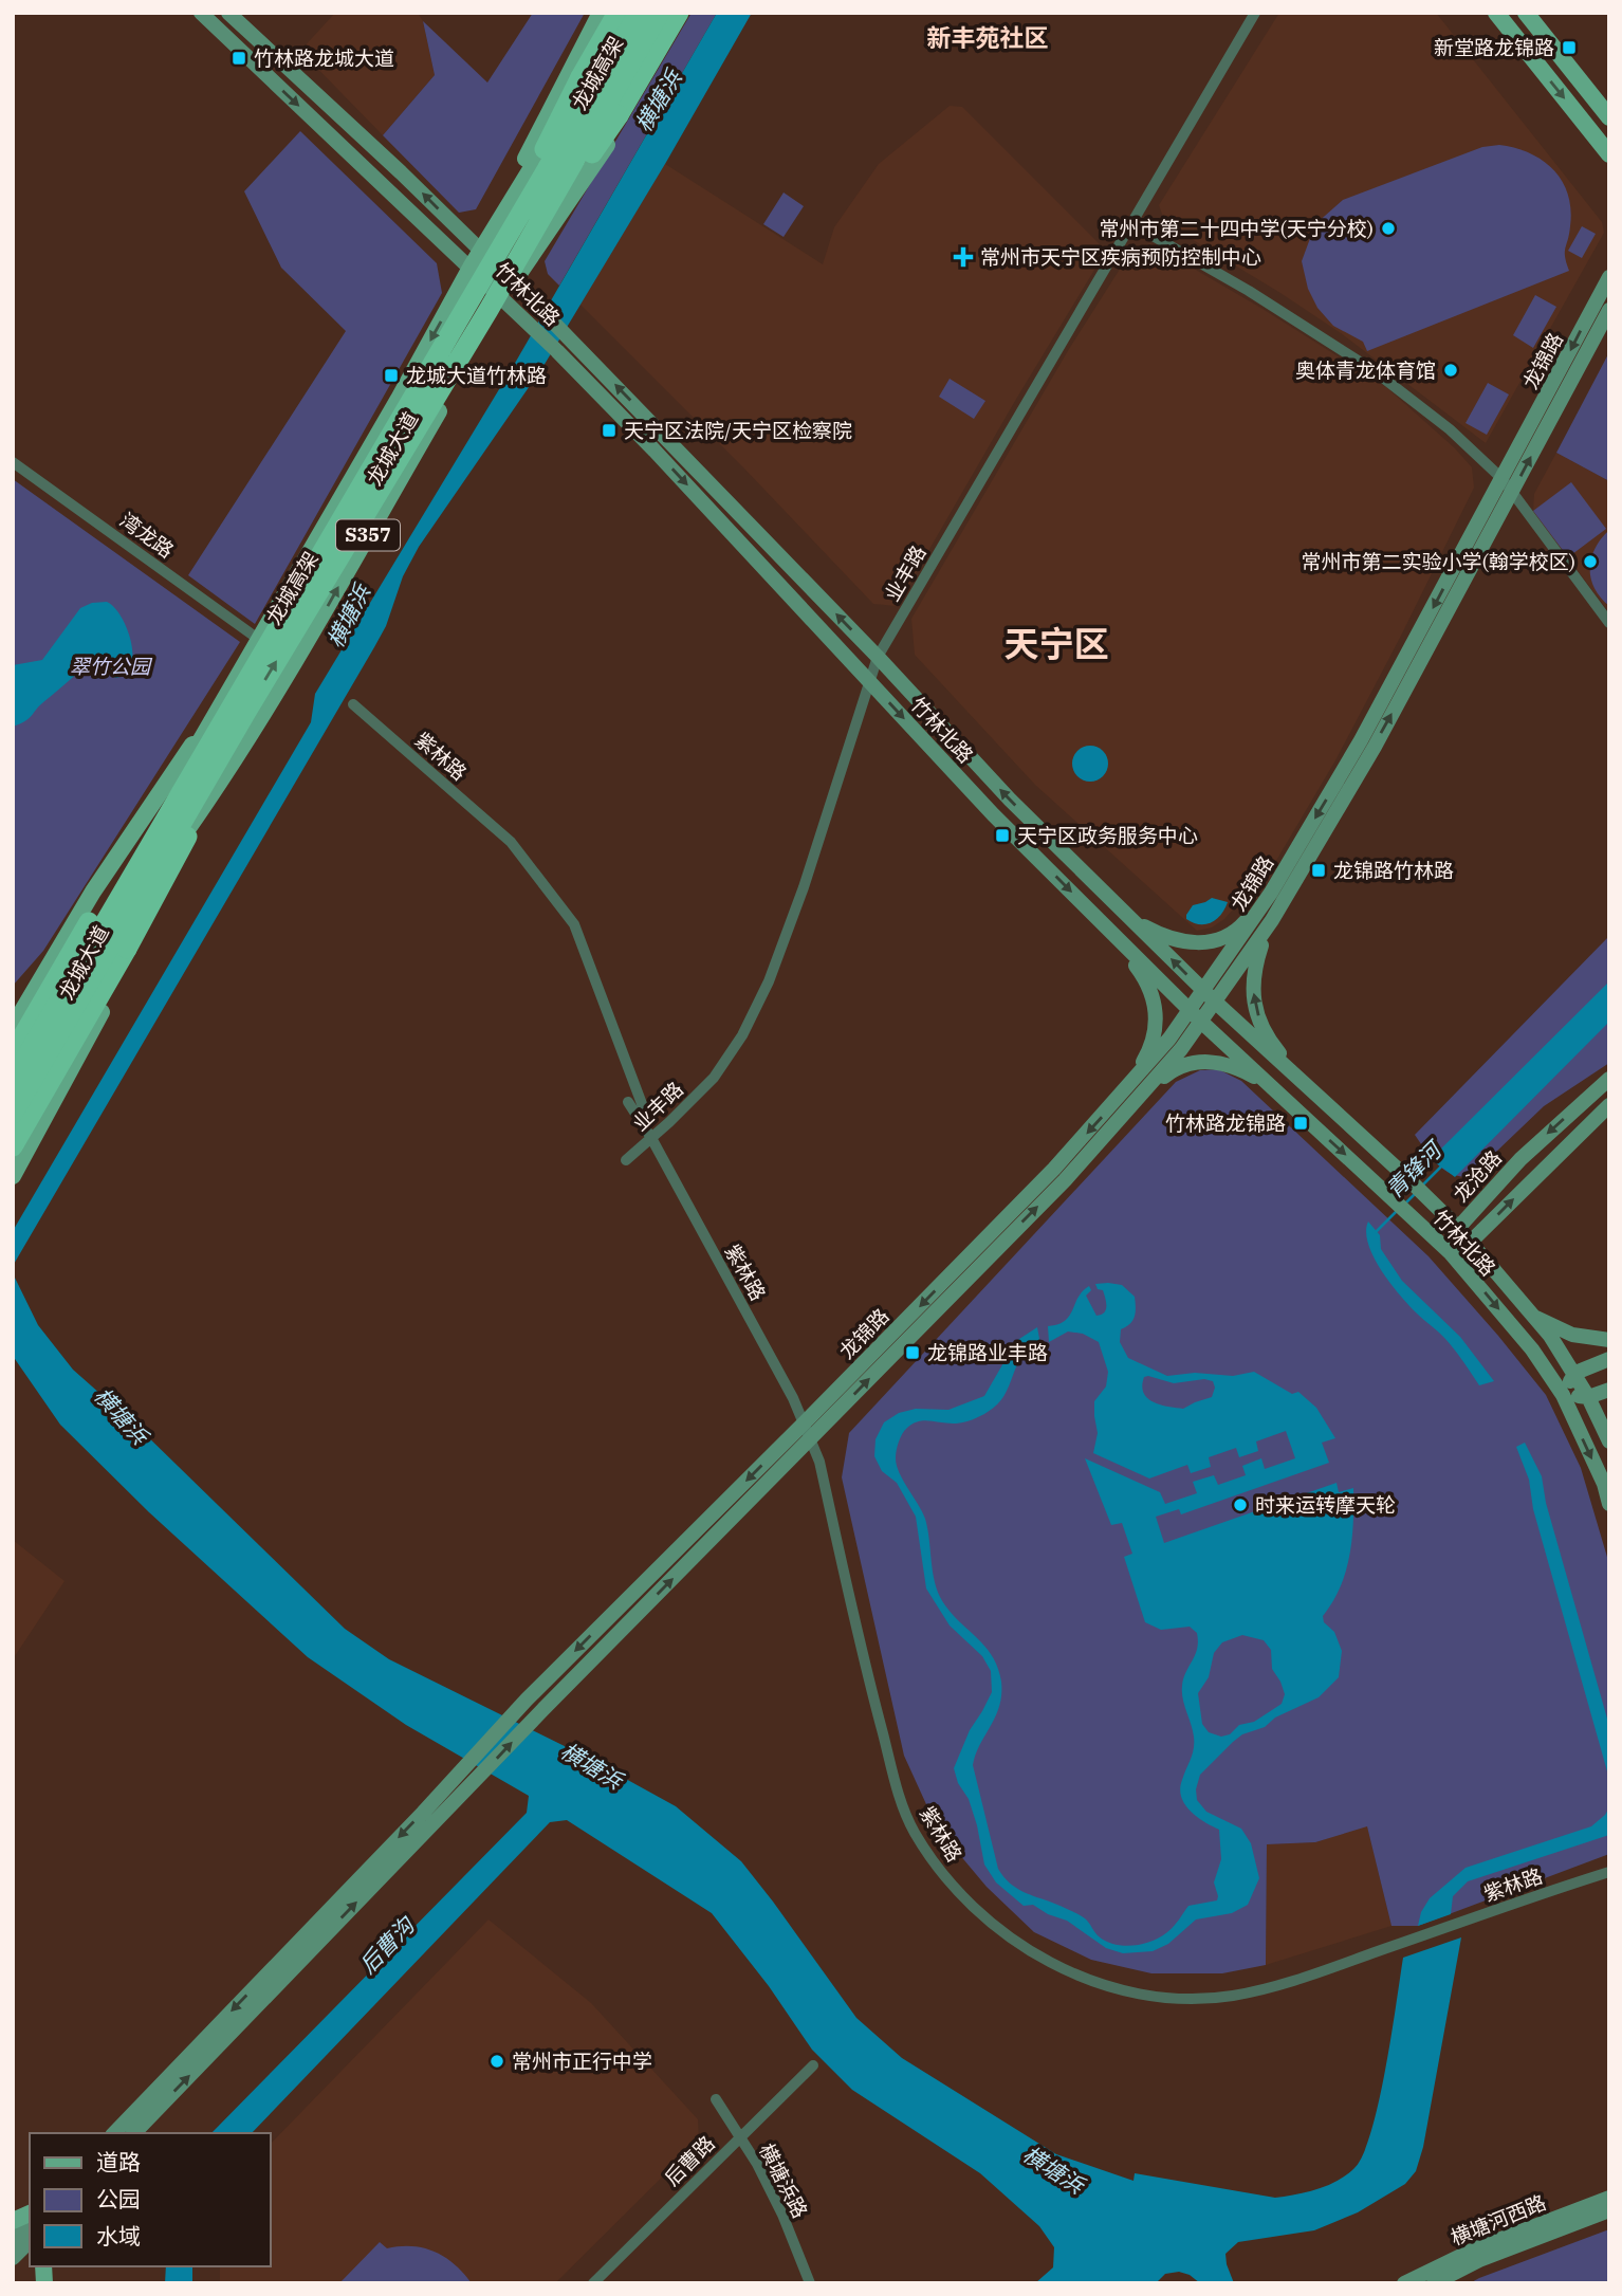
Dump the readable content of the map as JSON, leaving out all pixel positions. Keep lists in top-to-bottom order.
{
  "streets": {
    "highway": ["龙城高架"],
    "main road": [
      "竹林北路",
      "龙锦路",
      "龙城大道",
      "S357",
      "龙沧路",
      "横塘河西路"
    ],
    "street": [
      "湾龙路",
      "业丰路",
      "紫林路",
      "后曹路",
      "横塘浜路"
    ]
  },
  "crossings": [
    ["龙城高架", "龙城大道"],
    ["竹林北路", "龙锦路"],
    ["竹林北路", "龙城大道"],
    ["竹林北路", "业丰路"],
    ["竹林北路", "龙沧路"],
    ["龙锦路", "紫林路"],
    ["龙城大道", "湾龙路"],
    ["业丰路", "紫林路"],
    ["后曹路", "横塘浜路"]
  ],
  "districts": ["新丰苑社区", "天宁区"],
  "water": ["横塘浜", "青锋河", "后曹沟"],
  "parks": ["翠竹公园"],
  "places": {
    "transit": [
      "新堂路龙锦路",
      "竹林路龙城大道",
      "龙城大道竹林路",
      "天宁区法院/天宁区检察院",
      "天宁区政务服务中心",
      "龙锦路竹林路",
      "竹林路龙锦路",
      "龙锦路业丰路"
    ],
    "other": [
      "常州市第二十四中学(天宁分校)",
      "奥体青龙体育馆",
      "常州市第二实验小学(翰学校区)",
      "时来运转摩天轮",
      "常州市正行中学"
    ],
    "health": ["常州市天宁区疾病预防控制中心"]
  },
  "legend": ["道路", "公园", "水域"]
}
